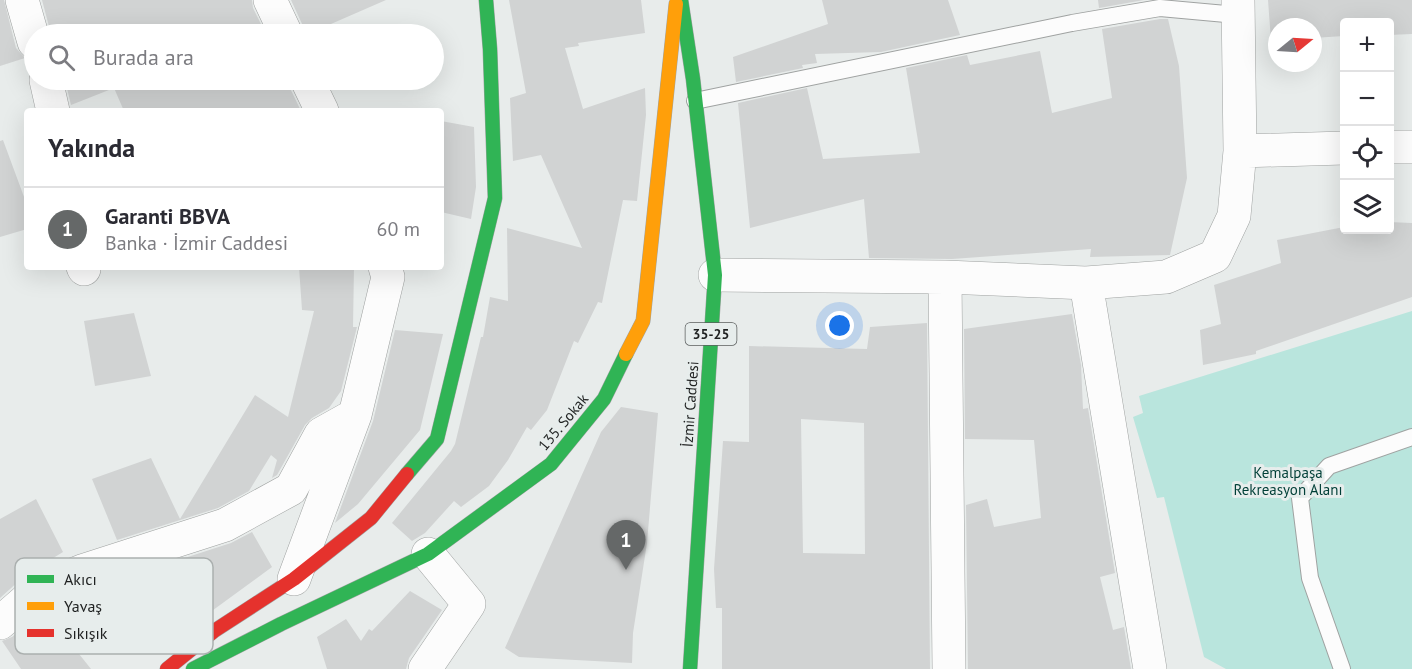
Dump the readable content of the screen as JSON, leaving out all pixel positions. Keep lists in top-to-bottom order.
{
  "streets": {
    "street": ["35-25", "İzmir Caddesi", "135. Sokak"]
  },
  "crossings": [
    ["İzmir Caddesi", "135. Sokak"]
  ],
  "parks": ["Kemalpaşa Rekreasyon Alanı"],
  "legend": ["Akıcı", "Yavaş", "Sıkışık"],
  "north": "right",
  "page": {
    "map_buttons": ["+", "−"],
    "search": "Burada ara",
    "heading": "Yakında",
    "list": [
      {
        "mark": "1",
        "name": "Garanti BBVA",
        "note": "Banka · İzmir Caddesi",
        "value": "60 m"
      }
    ],
    "pins": "1"
  }
}
